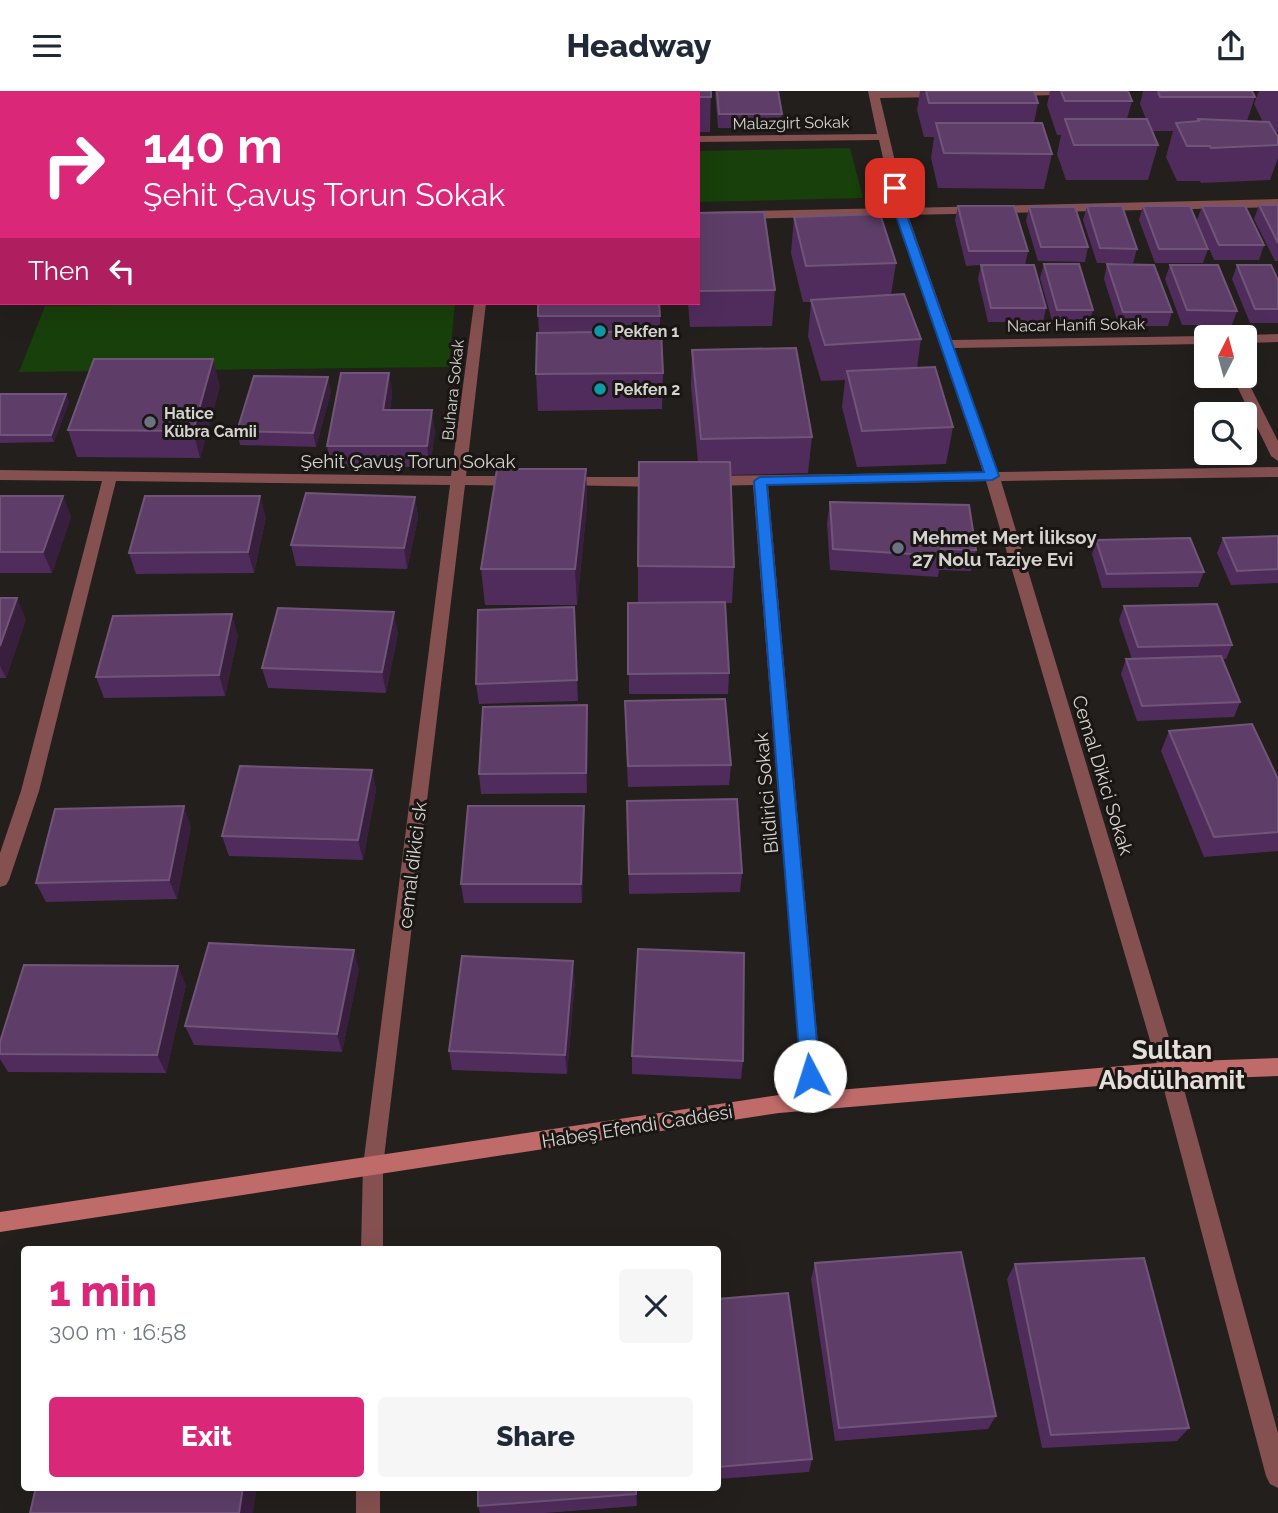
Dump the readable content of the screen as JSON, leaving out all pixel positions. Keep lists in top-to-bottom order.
{
  "streets": {
    "street": [
      "Malazgirt Sokak",
      "Nacar Hanifi Sokak",
      "Buhara Sokak",
      "Şehit Çavuş Torun Sokak",
      "Cemal Dikici Sokak",
      "Bildirici Sokak",
      "cemal dikici sk",
      "Habeş Efendi Caddesi"
    ]
  },
  "crossings": [
    ["Malazgirt Sokak", "Cemal Dikici Sokak"],
    ["Nacar Hanifi Sokak", "Cemal Dikici Sokak"],
    ["Buhara Sokak", "Şehit Çavuş Torun Sokak"],
    ["Buhara Sokak", "cemal dikici sk"],
    ["Şehit Çavuş Torun Sokak", "Cemal Dikici Sokak"],
    ["Şehit Çavuş Torun Sokak", "Bildirici Sokak"],
    ["Şehit Çavuş Torun Sokak", "cemal dikici sk"],
    ["Cemal Dikici Sokak", "Habeş Efendi Caddesi"],
    ["Bildirici Sokak", "Habeş Efendi Caddesi"],
    ["cemal dikici sk", "Habeş Efendi Caddesi"]
  ],
  "districts": ["Sultan Abdülhamit"],
  "places": [
    "Pekfen 1",
    "Pekfen 2",
    "Hatice Kübra Camii",
    "Mehmet Mert İliksoy 27 Nolu Taziye Evi"
  ],
  "north": "top",
  "page": {
    "header": "Headway",
    "turn": ["140 m", "Şehit Çavuş Torun Sokak"],
    "then": "Then",
    "heading": ["1 min", "300 m · 16:58"],
    "buttons": ["Exit", "Share"]
  }
}
